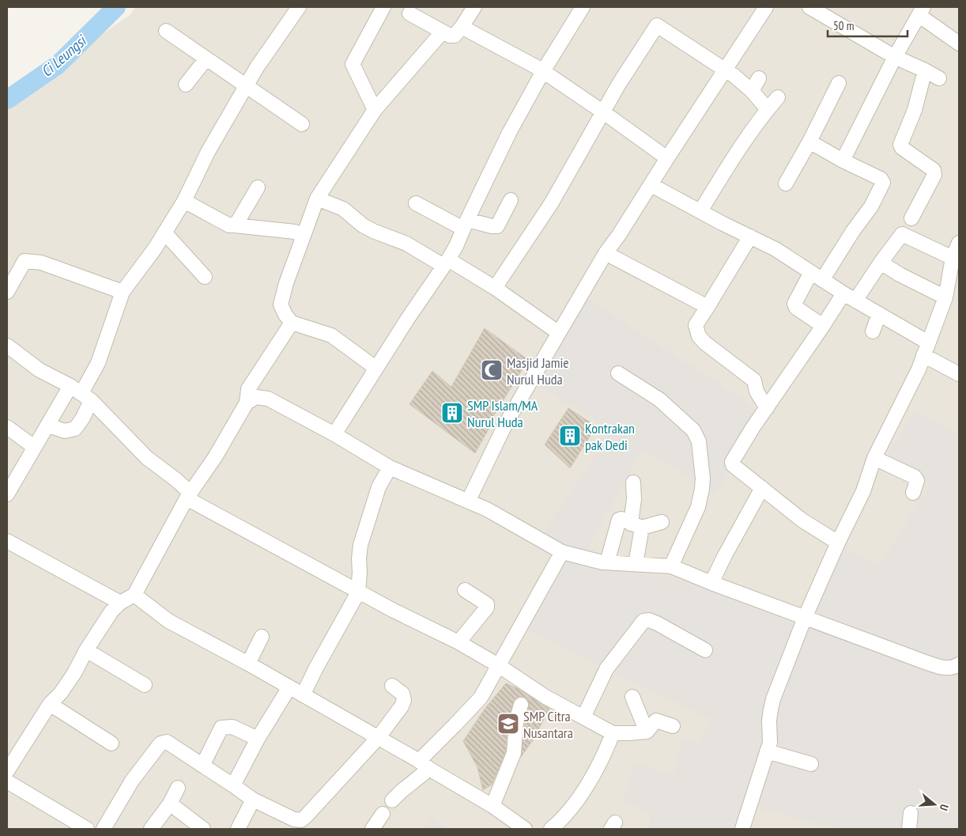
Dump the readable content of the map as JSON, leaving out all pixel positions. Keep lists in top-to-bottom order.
{
  "water": ["Ci Leungsi"],
  "places": {
    "mosque": ["Masjid Jamie Nurul Huda"],
    "building": ["SMP Islam/MA Nurul Huda", "Kontrakan pak Dedi"],
    "school or university": ["SMP Citra Nusantara"]
  },
  "scale_bar": "50 m",
  "north": "right"
}
